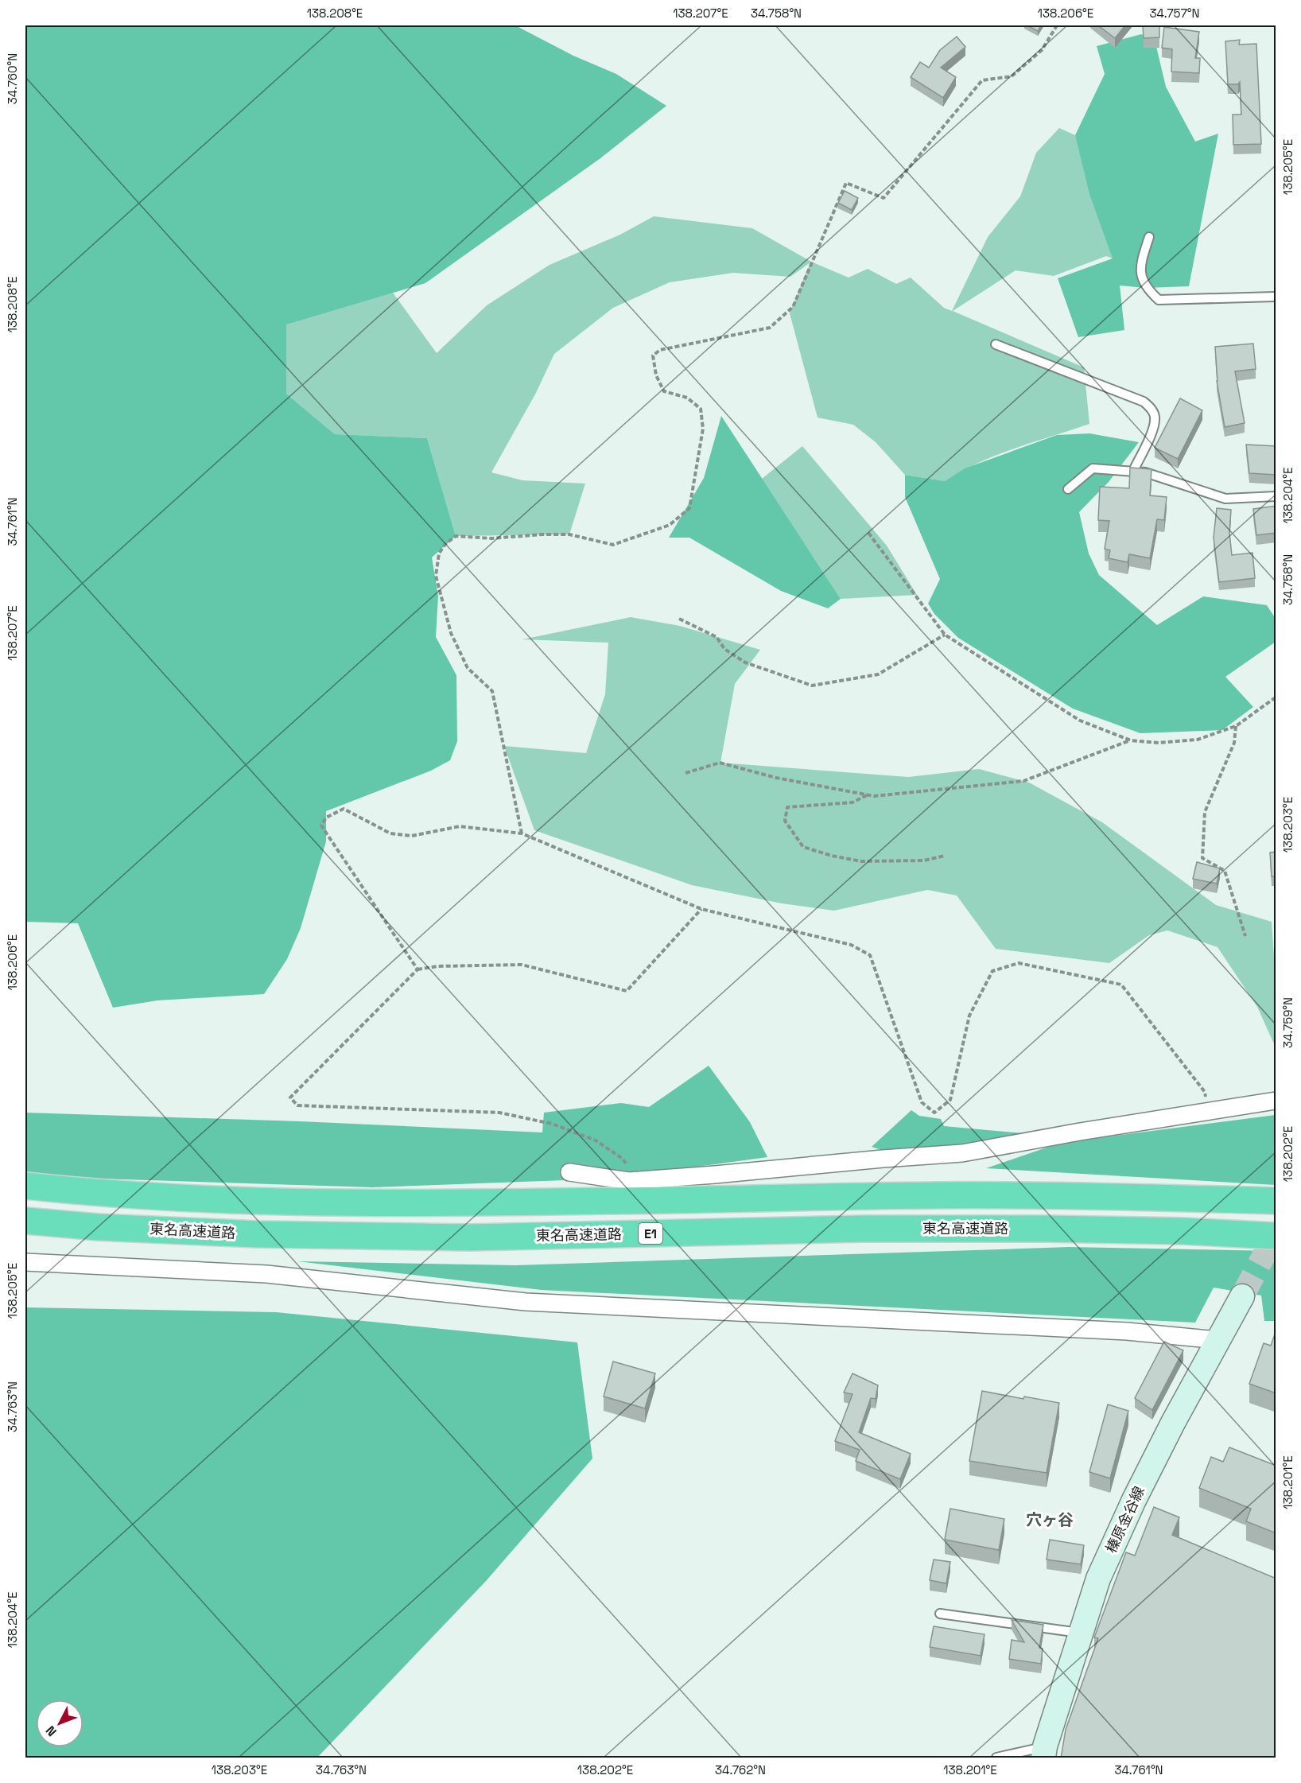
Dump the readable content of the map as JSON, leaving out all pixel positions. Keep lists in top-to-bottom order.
{
  "streets": {
    "highway": ["東名高速道路", "E1"],
    "main road": ["榛原金谷線"]
  },
  "districts": ["穴ヶ谷"],
  "north": "bottom left",
  "coordinates": [
    "138.208°E",
    "138.207°E",
    "34.758°N",
    "138.206°E",
    "34.757°N",
    "34.760°N",
    "138.205°E",
    "138.204°E",
    "34.761°N",
    "138.203°E",
    "34.759°N",
    "138.202°E",
    "34.763°N",
    "138.201°E",
    "34.762°N"
  ]
}
